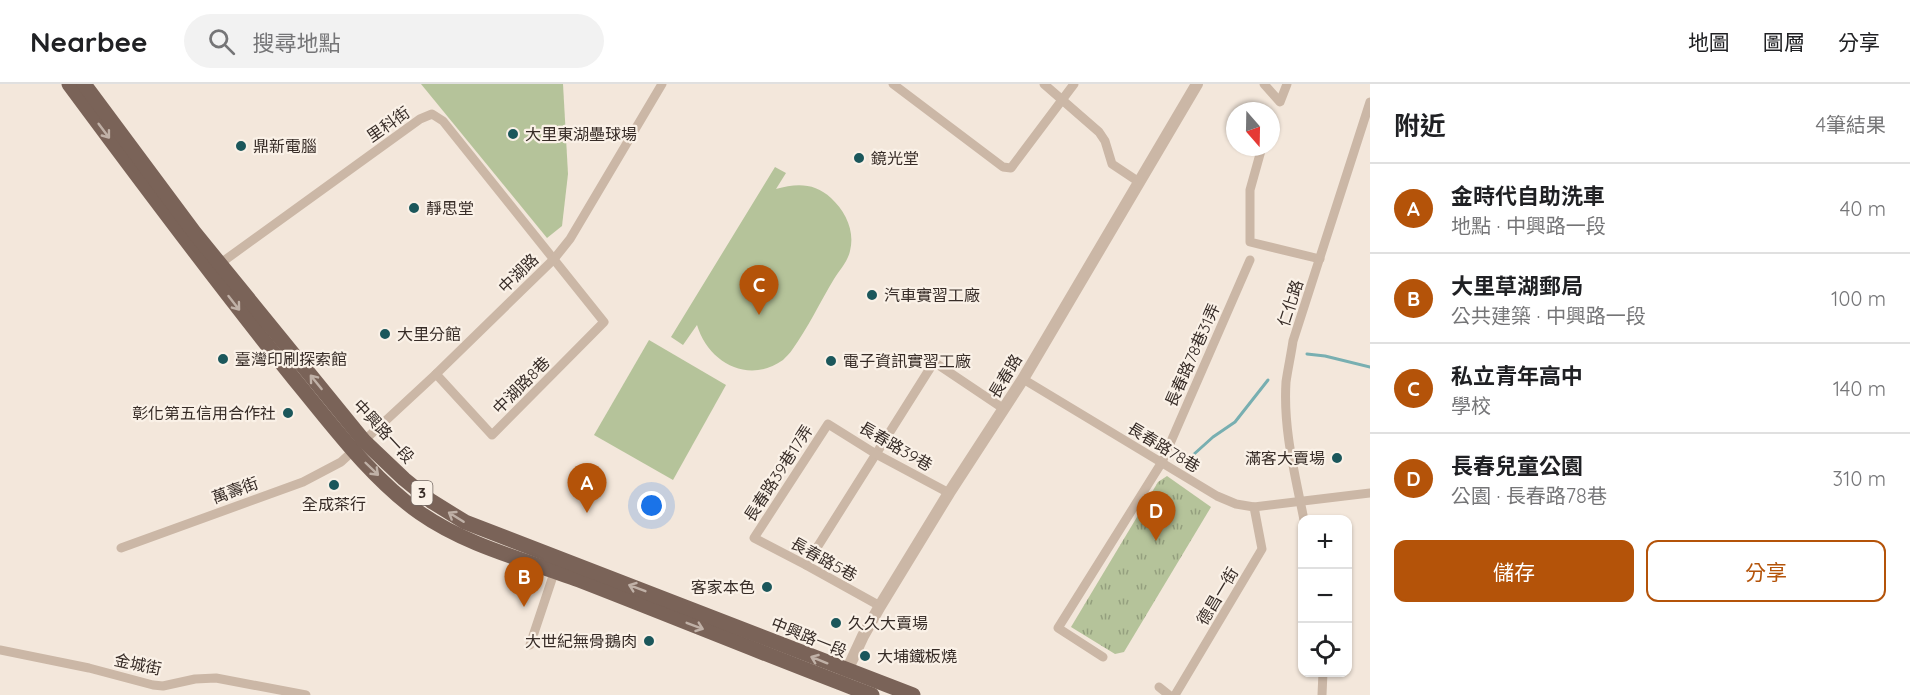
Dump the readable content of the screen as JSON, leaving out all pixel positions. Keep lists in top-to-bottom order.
{
  "streets": {
    "main road": ["中興路一段", "3"],
    "street": [
      "里科街",
      "中湖路",
      "仁化路",
      "長春路78巷31弄",
      "長春路",
      "中湖路8巷",
      "長春路39巷",
      "長春路78巷",
      "長春路39巷17弄",
      "萬壽街",
      "長春路5巷",
      "德昌一街",
      "金城街"
    ]
  },
  "crossings": [
    ["里科街", "中湖路"],
    ["里科街", "中湖路8巷"],
    ["里科街", "中興路一段"],
    ["中湖路", "中湖路8巷"],
    ["中湖路", "中興路一段"],
    ["中湖路", "萬壽街"],
    ["仁化路", "長春路78巷"],
    ["長春路78巷31弄", "長春路78巷"],
    ["長春路", "中興路一段"],
    ["長春路", "長春路39巷"],
    ["長春路", "長春路78巷"],
    ["長春路", "長春路5巷"],
    ["中興路一段", "萬壽街"],
    ["長春路39巷", "長春路39巷17弄"],
    ["長春路78巷", "德昌一街"],
    ["長春路39巷17弄", "長春路5巷"]
  ],
  "places": [
    "大里東湖壘球場",
    "鼎新電腦",
    "鏡光堂",
    "靜思堂",
    "汽車實習工廠",
    "大里分館",
    "臺灣印刷探索館",
    "電子資訊實習工廠",
    "彰化第五信用合作社",
    "滿客大賣場",
    "全成茶行",
    "客家本色",
    "久久大賣場",
    "大世紀無骨鵝肉",
    "大埔鐵板燒"
  ],
  "north": "bottom",
  "page": {
    "header": "Nearbee",
    "search": "搜尋地點",
    "nav": ["地圖", "圖層", "分享"],
    "heading": ["附近", "4筆結果"],
    "list": [
      {
        "mark": "A",
        "name": "金時代自助洗車",
        "note": "地點 · 中興路一段",
        "value": "40 m"
      },
      {
        "mark": "B",
        "name": "大里草湖郵局",
        "note": "公共建築 · 中興路一段",
        "value": "100 m"
      },
      {
        "mark": "C",
        "name": "私立青年高中",
        "note": "學校",
        "value": "140 m"
      },
      {
        "mark": "D",
        "name": "長春兒童公園",
        "note": "公園 · 長春路78巷",
        "value": "310 m"
      }
    ],
    "pins": [
      "C",
      "A",
      "D",
      "B"
    ],
    "map_buttons": ["+", "−"],
    "buttons": ["儲存", "分享"]
  }
}
